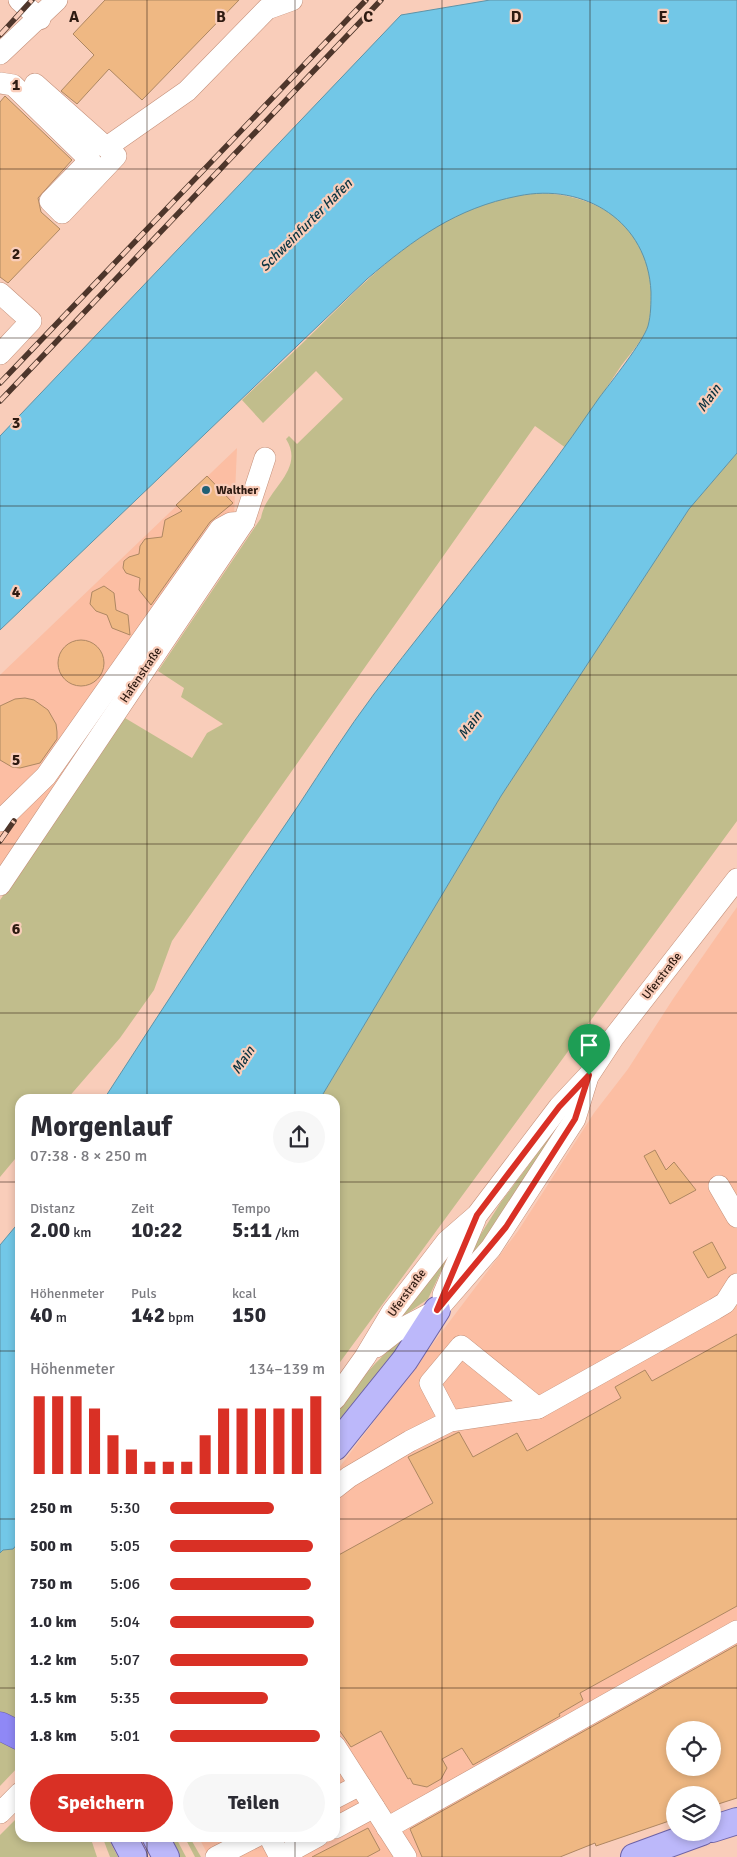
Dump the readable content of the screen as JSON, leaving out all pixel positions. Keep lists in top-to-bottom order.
{
  "streets": {
    "street": ["Hafenstraße", "Uferstraße"]
  },
  "water": ["Schweinfurter Hafen", "Main"],
  "places": ["Walther"],
  "page": {
    "heading": ["Morgenlauf", "07:38 · 8 × 250 m"],
    "stats": [
      ["Distanz", "2.00 km"],
      ["Zeit", "10:22"],
      ["Tempo", "5:11 /km"],
      ["Höhenmeter", "40 m"],
      ["Puls", "142 bpm"],
      ["kcal", "150"]
    ],
    "chart": ["Höhenmeter", "134–139 m"],
    "list": [
      {
        "name": "250 m",
        "note": "5:30"
      },
      {
        "name": "500 m",
        "note": "5:05"
      },
      {
        "name": "750 m",
        "note": "5:06"
      },
      {
        "name": "1.0 km",
        "note": "5:04"
      },
      {
        "name": "1.2 km",
        "note": "5:07"
      },
      {
        "name": "1.5 km",
        "note": "5:35"
      },
      {
        "name": "1.8 km",
        "note": "5:01"
      }
    ],
    "buttons": ["Speichern", "Teilen"]
  },
  "grid": {
    "columns": [
      "A",
      "B",
      "C",
      "D",
      "E"
    ],
    "rows": [
      "1",
      "2",
      "3",
      "4",
      "5",
      "6"
    ]
  }
}
